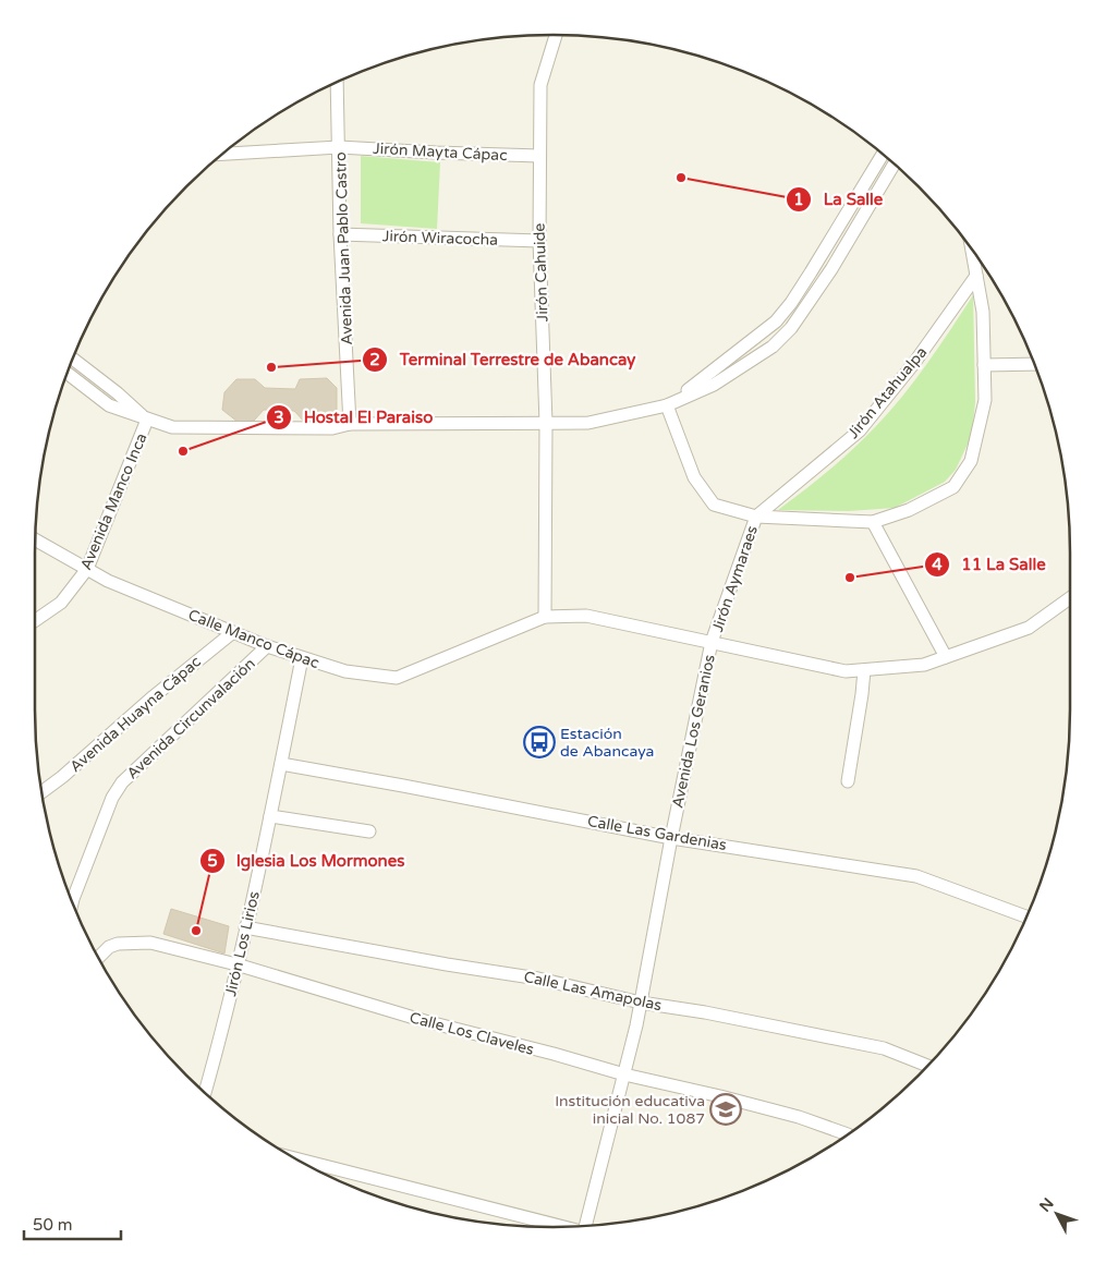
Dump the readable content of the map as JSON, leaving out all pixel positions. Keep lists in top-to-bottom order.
{
  "streets": {
    "street": [
      "Jirón Mayta Cápac",
      "Jirón Wiracocha",
      "Avenida Juan Pablo Castro",
      "Jirón Cahuide",
      "Jirón Atahualpa",
      "Avenida Manco Inca",
      "Jirón Aymaraes",
      "Calle Manco Cápac",
      "Avenida Huayna Cápac",
      "Avenida Circunvalación",
      "Avenida Los Geranios",
      "Calle Las Gardenias",
      "Jirón Los Lirios",
      "Calle Las Amapolas",
      "Calle Los Claveles"
    ]
  },
  "crossings": [
    ["Jirón Mayta Cápac", "Avenida Juan Pablo Castro"],
    ["Jirón Mayta Cápac", "Jirón Cahuide"],
    ["Jirón Wiracocha", "Avenida Juan Pablo Castro"],
    ["Jirón Wiracocha", "Jirón Cahuide"],
    ["Jirón Cahuide", "Calle Manco Cápac"],
    ["Jirón Atahualpa", "Jirón Aymaraes"],
    ["Avenida Manco Inca", "Calle Manco Cápac"],
    ["Jirón Aymaraes", "Avenida Los Geranios"],
    ["Calle Manco Cápac", "Avenida Huayna Cápac"],
    ["Calle Manco Cápac", "Avenida Circunvalación"],
    ["Calle Manco Cápac", "Jirón Los Lirios"],
    ["Avenida Los Geranios", "Calle Las Gardenias"],
    ["Avenida Los Geranios", "Calle Las Amapolas"],
    ["Avenida Los Geranios", "Calle Los Claveles"],
    ["Calle Las Gardenias", "Jirón Los Lirios"],
    ["Jirón Los Lirios", "Calle Las Amapolas"],
    ["Jirón Los Lirios", "Calle Los Claveles"]
  ],
  "places": {
    "other": [
      "La Salle",
      "Terminal Terrestre de Abancay",
      "Hostal El Paraiso",
      "11 La Salle",
      "Iglesia Los Mormones"
    ],
    "bus stop": ["Estación de Abancaya"],
    "school or university": ["Institución educativa inicial No. 1087"]
  },
  "scale_bar": "50 m",
  "north": "top left"
}
